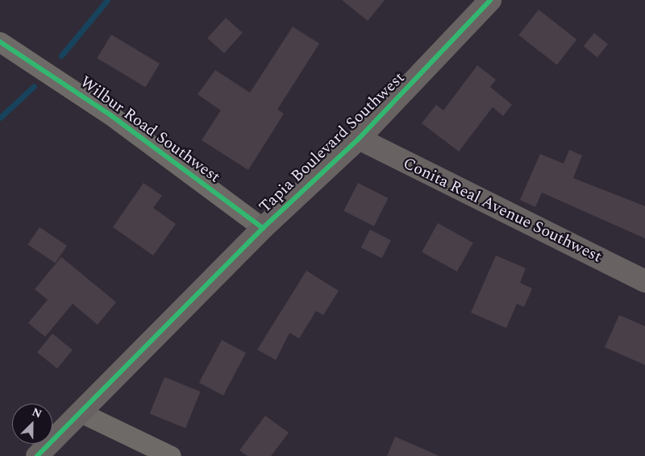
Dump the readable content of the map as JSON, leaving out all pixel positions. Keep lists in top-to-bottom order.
{
  "streets": {
    "street": ["Wilbur Road Southwest", "Tapia Boulevard Southwest", "Conita Real Avenue Southwest"]
  },
  "crossings": [
    ["Wilbur Road Southwest", "Tapia Boulevard Southwest"],
    ["Tapia Boulevard Southwest", "Conita Real Avenue Southwest"]
  ],
  "north": "top right"
}
